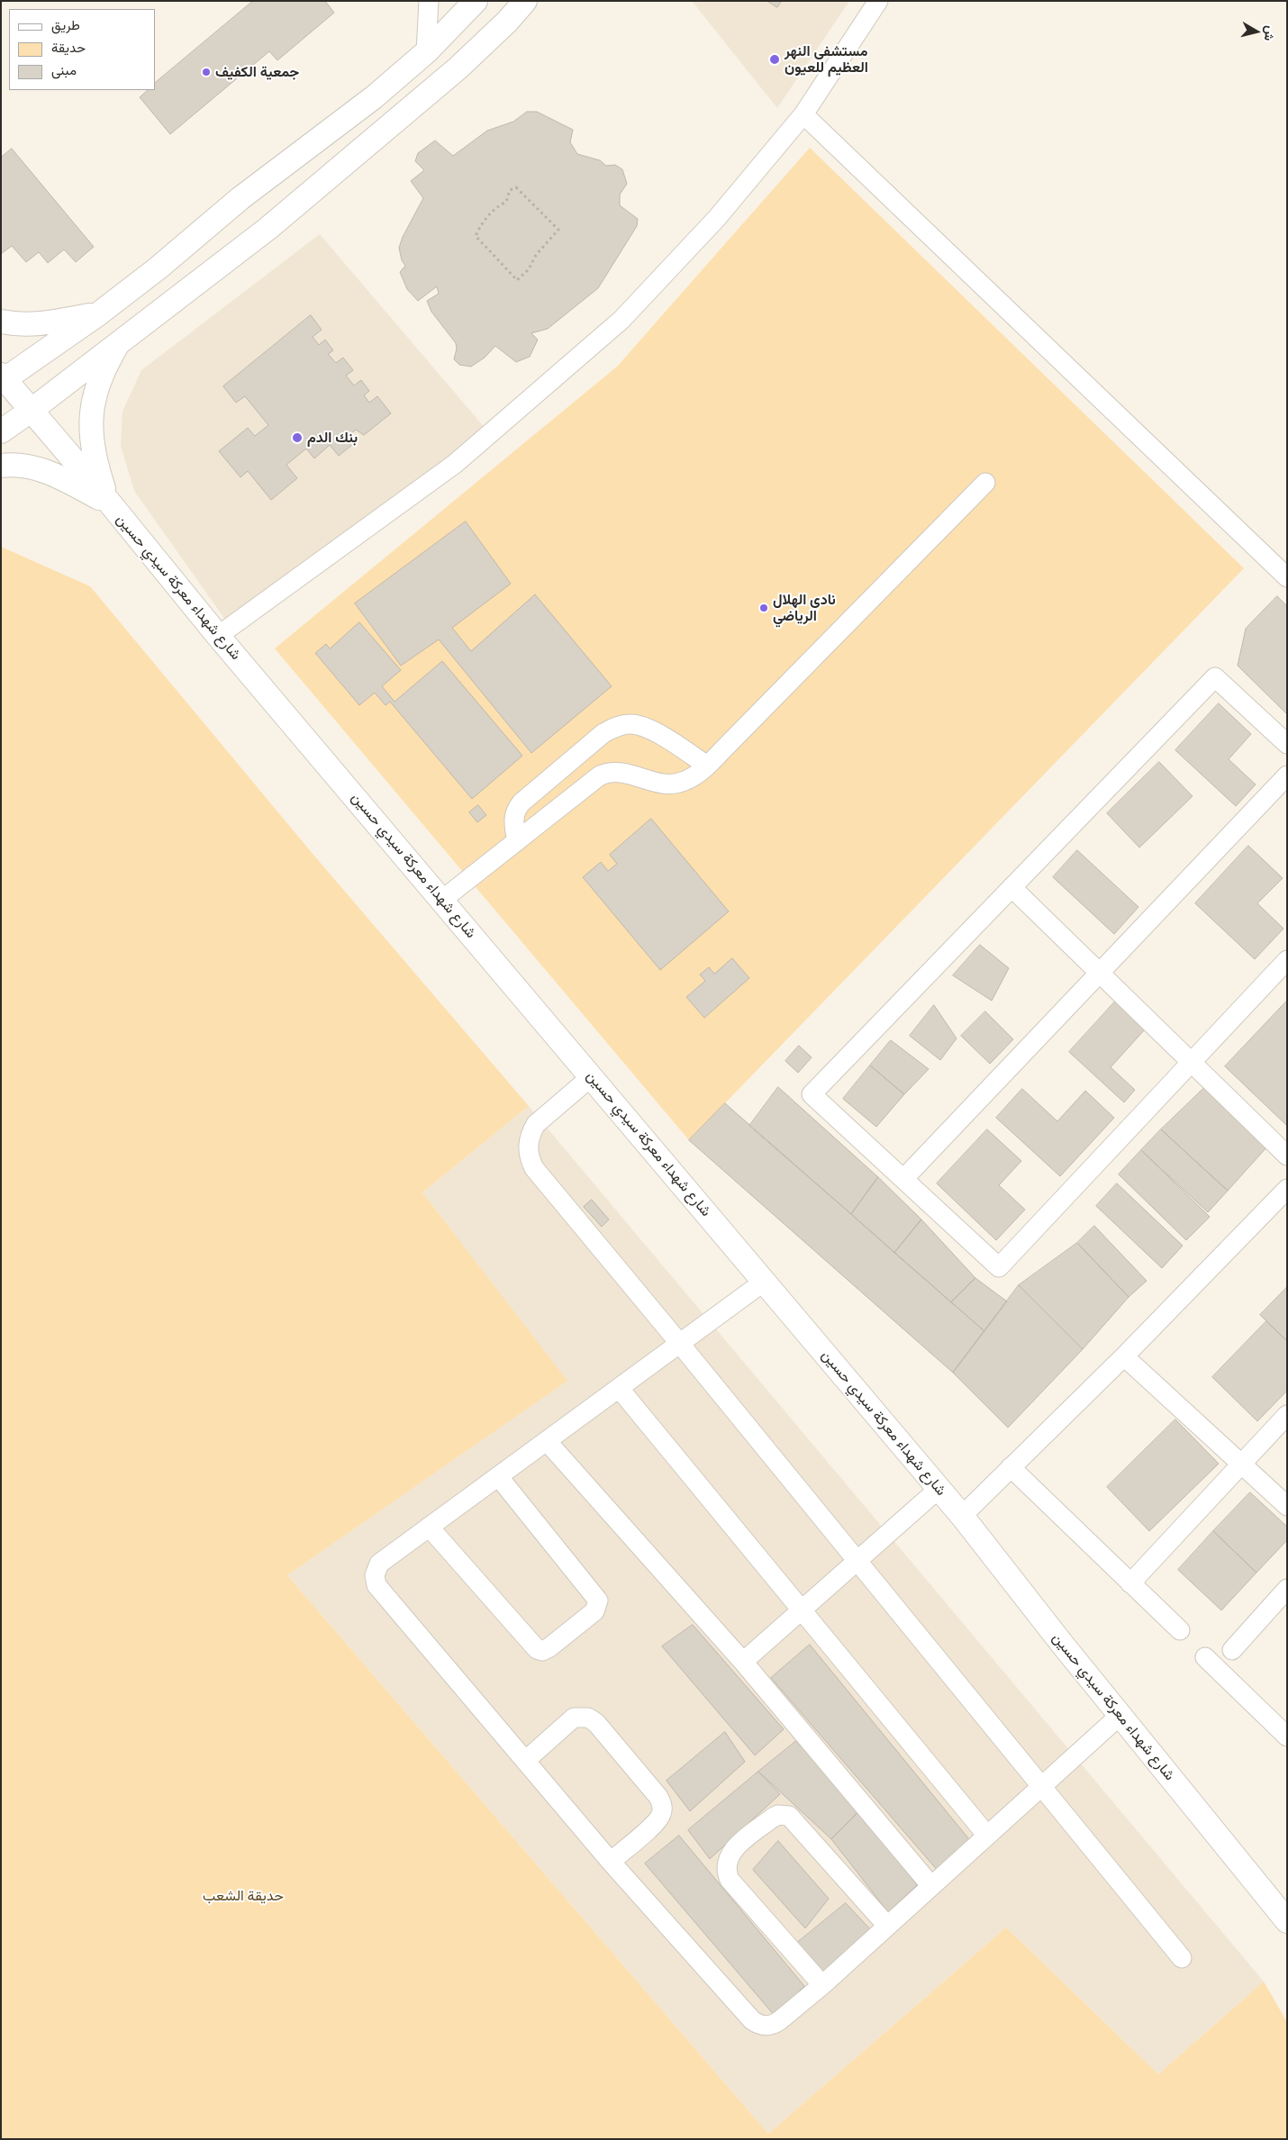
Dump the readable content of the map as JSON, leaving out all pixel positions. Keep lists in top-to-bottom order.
{
  "streets": {
    "main road": ["شارع شهداء معركة سيدي حسين"]
  },
  "parks": ["حديقة الشعب"],
  "places": [
    "مستشفى النهر العظيم للعيون",
    "جمعية الكفيف",
    "بنك الدم",
    "نادي الهلال الرياضي"
  ],
  "legend": ["طريق", "حديقة", "مبنى"],
  "north": "right"
}
